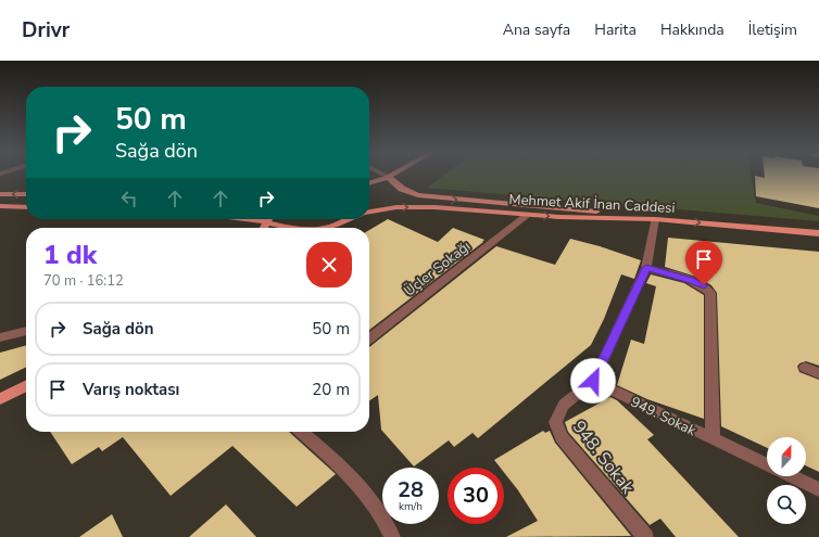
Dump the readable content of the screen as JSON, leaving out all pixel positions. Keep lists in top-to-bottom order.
{
  "streets": {
    "main road": ["Mehmet Akif İnan Caddesi"],
    "street": ["Üçler Sokağı", "949. Sokak", "948. Sokak"]
  },
  "crossings": [
    ["Mehmet Akif İnan Caddesi", "Üçler Sokağı"],
    ["949. Sokak", "948. Sokak"]
  ],
  "north": "top",
  "page": {
    "header": "Drivr",
    "nav": [
      "Ana sayfa",
      "Harita",
      "Hakkında",
      "İletişim"
    ],
    "turn": ["50 m", "Sağa dön"],
    "heading": ["1 dk", "70 m · 16:12"],
    "list": [
      {
        "name": "Sağa dön",
        "value": "50 m"
      },
      {
        "name": "Varış noktası",
        "value": "20 m"
      }
    ],
    "speed": "28 km/h",
    "limit": "30"
  }
}
